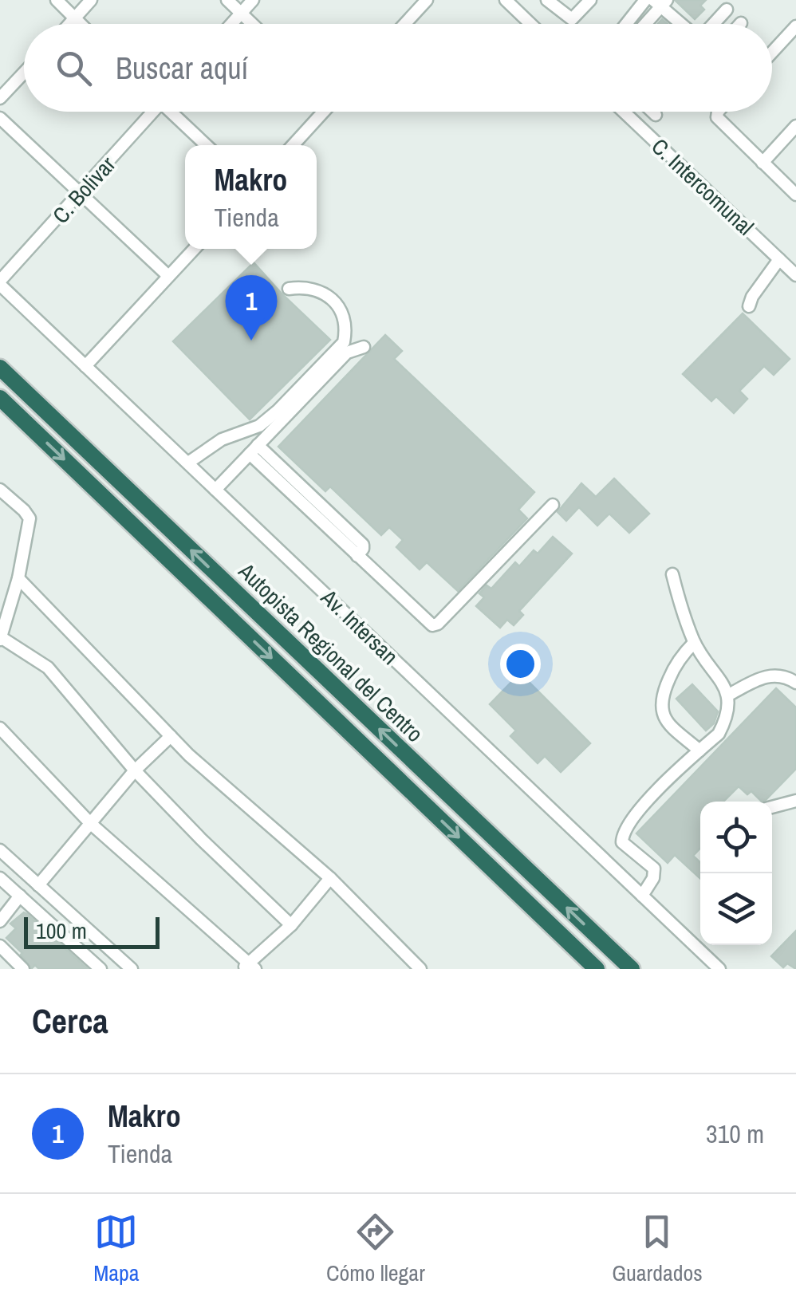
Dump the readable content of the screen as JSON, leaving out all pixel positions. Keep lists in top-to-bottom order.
{
  "streets": {
    "highway": ["Autopista Regional del Centro"],
    "street": ["C. Intercomunal", "C. Bolivar", "Av. Intersan"]
  },
  "crossings": [
    ["C. Bolivar", "Av. Intersan"]
  ],
  "scale_bar": "100 m",
  "page": {
    "search": "Buscar aquí",
    "popup": ["Makro", "Tienda"],
    "pins": "1",
    "scale": "100 m",
    "heading": "Cerca",
    "list": [
      {
        "mark": "1",
        "name": "Makro",
        "note": "Tienda",
        "value": "310 m"
      }
    ],
    "nav": ["Mapa", "Cómo llegar", "Guardados"]
  }
}
